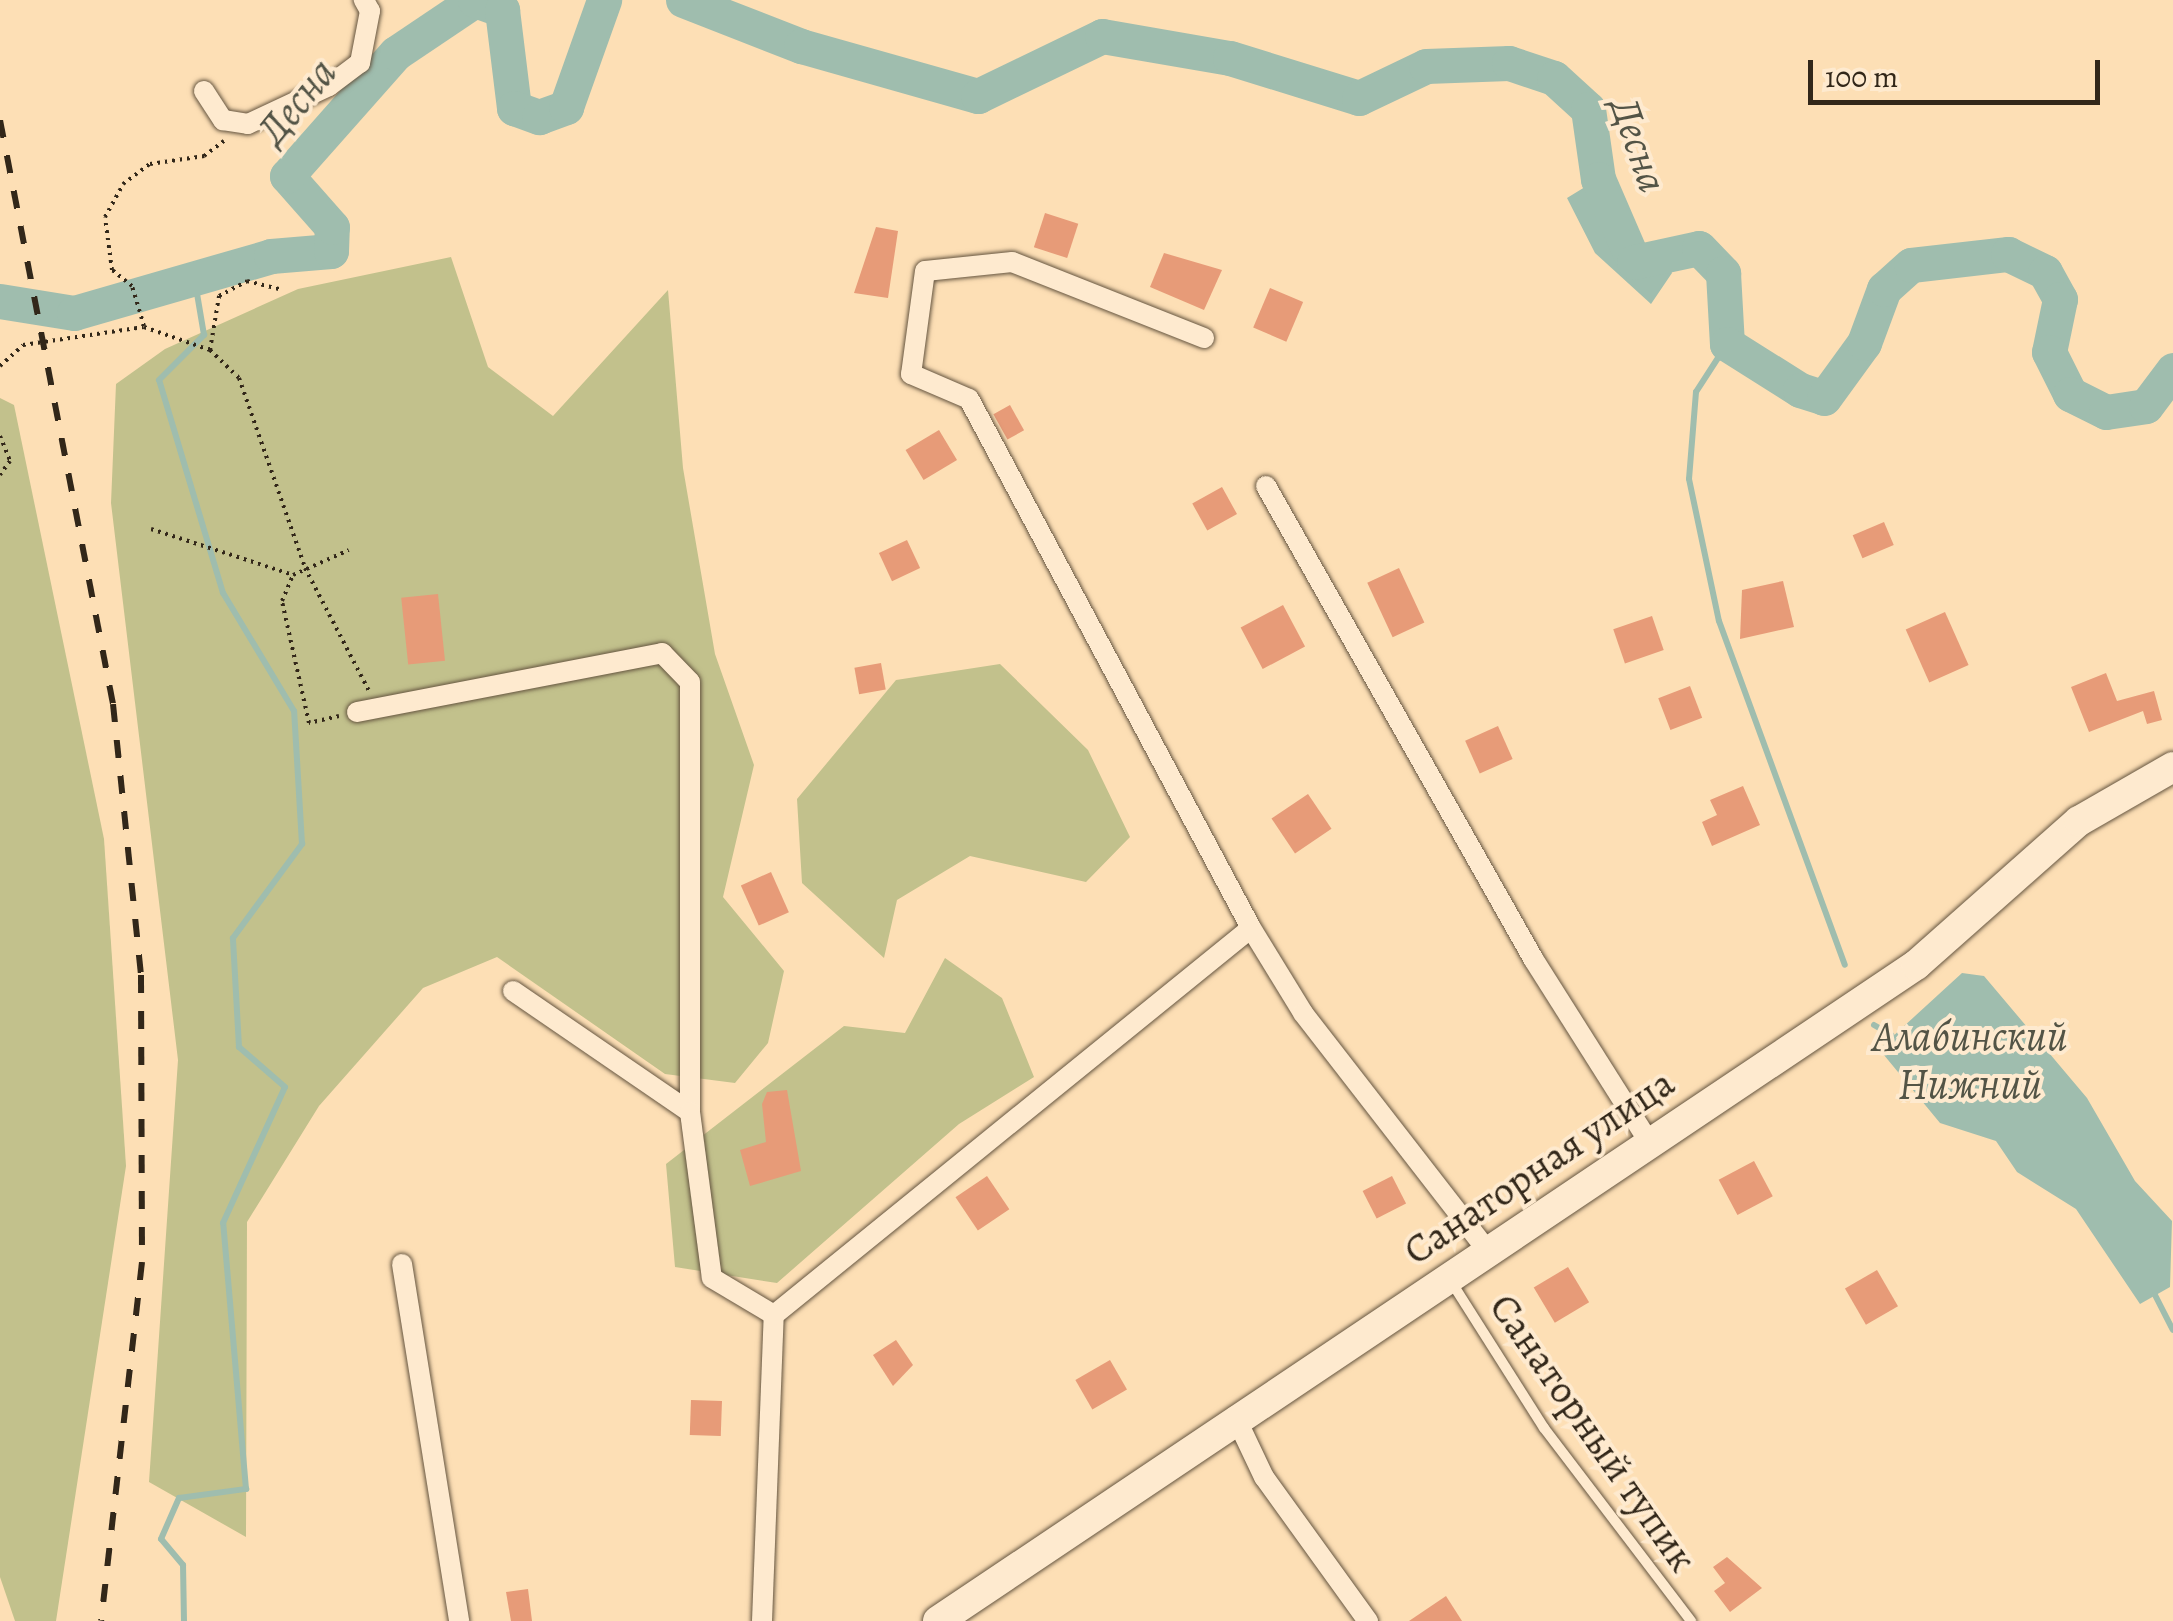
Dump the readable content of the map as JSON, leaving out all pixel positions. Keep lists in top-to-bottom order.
{
  "streets": {
    "street": ["Санаторная улица"],
    "lane": ["Санаторный тупик"]
  },
  "crossings": [
    ["Санаторная улица", "Санаторный тупик"]
  ],
  "water": ["Десна", "Алабинский Нижний"],
  "scale_bar": "100 m"
}
